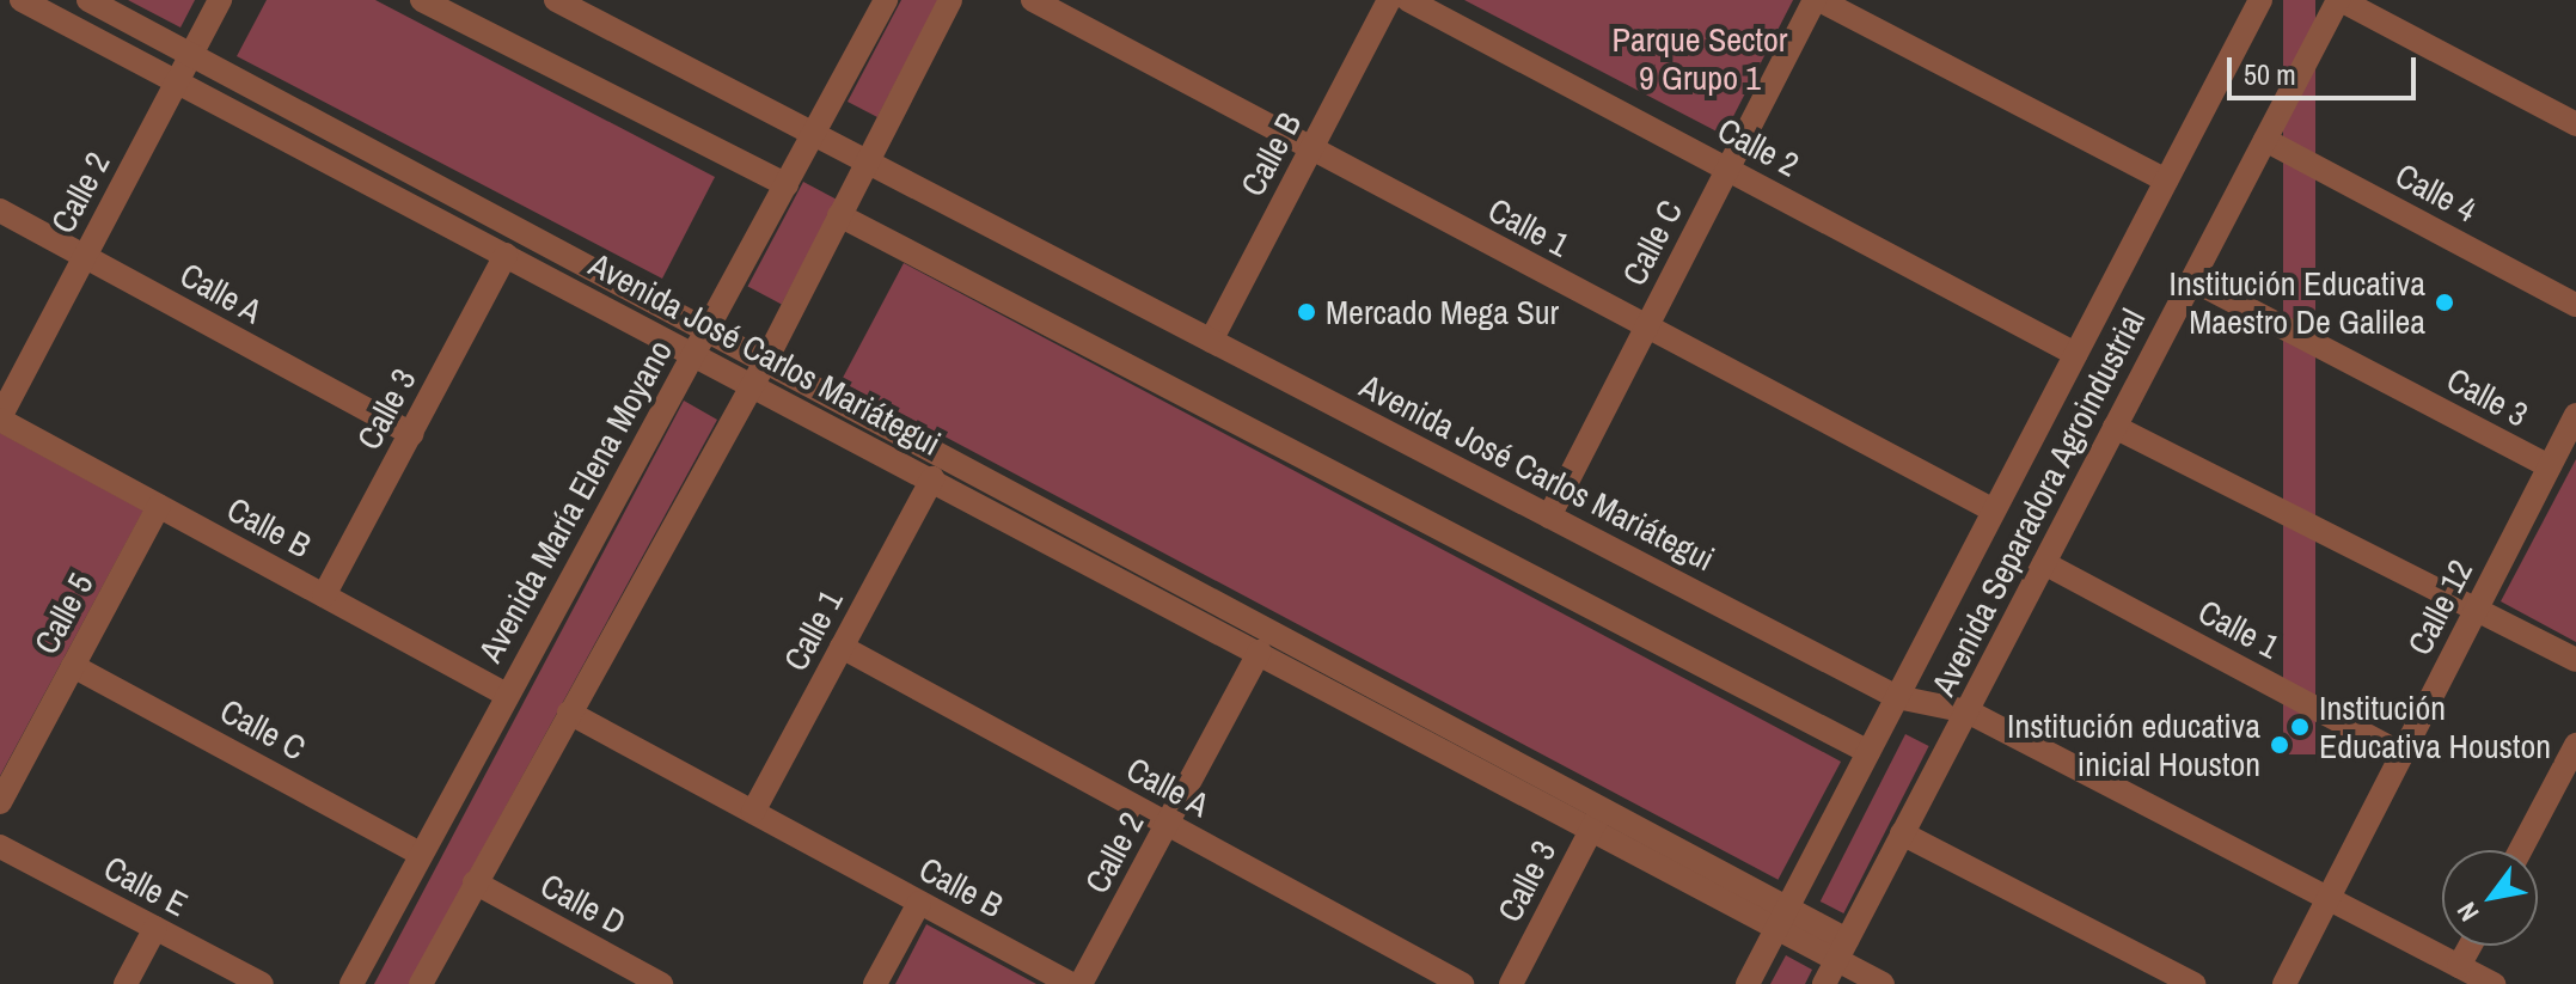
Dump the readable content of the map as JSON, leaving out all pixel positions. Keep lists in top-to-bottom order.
{
  "streets": {
    "street": [
      "Calle 2",
      "Calle B",
      "Calle 4",
      "Calle 1",
      "Calle C",
      "Calle A",
      "Avenida José Carlos Mariátegui",
      "Calle 3",
      "Avenida María Elena Moyano",
      "Avenida Separadora Agroindustrial",
      "Calle 12",
      "Calle 5",
      "Calle E",
      "Calle D"
    ]
  },
  "crossings": [
    ["Calle 2", "Calle B"],
    ["Calle 2", "Calle C"],
    ["Calle 2", "Calle A"],
    ["Calle 2", "Avenida José Carlos Mariátegui"],
    ["Calle 2", "Avenida Separadora Agroindustrial"],
    ["Calle B", "Calle 1"],
    ["Calle B", "Avenida José Carlos Mariátegui"],
    ["Calle B", "Calle 3"],
    ["Calle B", "Avenida María Elena Moyano"],
    ["Calle B", "Calle 5"],
    ["Calle 4", "Avenida Separadora Agroindustrial"],
    ["Calle 1", "Calle C"],
    ["Calle 1", "Calle A"],
    ["Calle 1", "Avenida José Carlos Mariátegui"],
    ["Calle 1", "Avenida Separadora Agroindustrial"],
    ["Calle 1", "Calle 12"],
    ["Calle C", "Avenida José Carlos Mariátegui"],
    ["Calle C", "Avenida María Elena Moyano"],
    ["Calle C", "Calle 5"],
    ["Calle A", "Calle 3"],
    ["Avenida José Carlos Mariátegui", "Calle 3"],
    ["Avenida José Carlos Mariátegui", "Avenida María Elena Moyano"],
    ["Avenida José Carlos Mariátegui", "Avenida Separadora Agroindustrial"],
    ["Avenida José Carlos Mariátegui", "Calle 12"],
    ["Calle 3", "Avenida Separadora Agroindustrial"],
    ["Calle 3", "Calle 12"]
  ],
  "parks": ["Parque Sector 9 Grupo 1"],
  "places": [
    "Institución Educativa Maestro De Galilea",
    "Mercado Mega Sur",
    "Institución Educativa Houston",
    "Institución educativa inicial Houston"
  ],
  "scale_bar": "50 m",
  "north": "bottom left"
}
